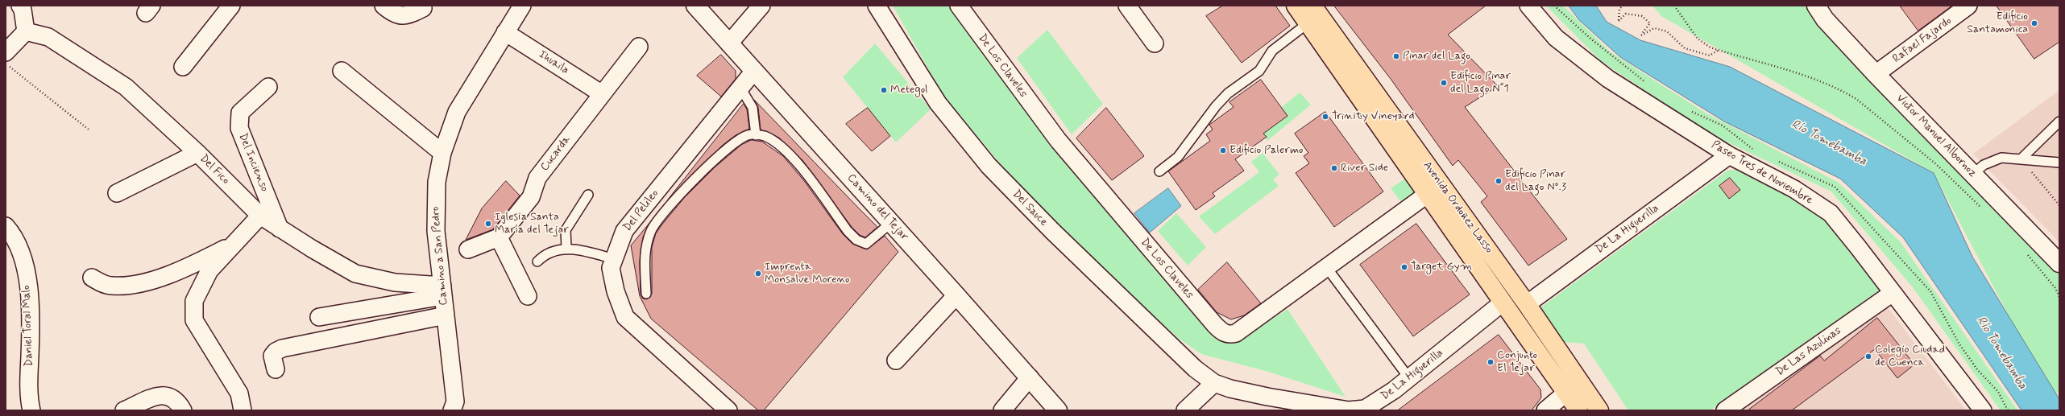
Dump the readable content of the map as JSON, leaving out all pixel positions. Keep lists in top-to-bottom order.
{
  "streets": {
    "main road": ["Avenida Ordoñez Lasso"],
    "street": [
      "Rafael Fajardo",
      "Ihuaila",
      "De Los Claveles",
      "Victor Manuel Albornoz",
      "Cucarda",
      "Del Incienso",
      "Del Fico",
      "Paseo Tres de Noviembre",
      "Camino del Tejar",
      "Del Sauce",
      "Del Pelileo",
      "De La Higuerilla",
      "Camino a San Pedro",
      "Daniel Toral Malo",
      "De Las Azulinas"
    ]
  },
  "crossings": [
    ["Rafael Fajardo", "Victor Manuel Albornoz"],
    ["Ihuaila", "Cucarda"],
    ["Ihuaila", "Camino a San Pedro"],
    ["De Los Claveles", "Avenida Ordoñez Lasso"],
    ["Del Incienso", "Del Fico"],
    ["Del Fico", "Camino a San Pedro"],
    ["Paseo Tres de Noviembre", "De La Higuerilla"],
    ["Paseo Tres de Noviembre", "De Las Azulinas"],
    ["Camino del Tejar", "Del Pelileo"],
    ["Avenida Ordoñez Lasso", "De La Higuerilla"],
    ["Del Sauce", "De La Higuerilla"]
  ],
  "water": ["Río Tomebamba"],
  "places": [
    "Edificio Santamonica",
    "Pinar del Lago",
    "Edificio Pinar del Lago N°1",
    "Metegol",
    "Trinity Vineyard",
    "Edificio Palermo",
    "River Side",
    "Edificio Pinar del Lago Nº.3",
    "Iglesia Santa María del Tejar",
    "Target Gym",
    "Imprenta Monsalve Moreno",
    "Colegio Ciudad de Cuenca",
    "Conjunto El Tejar"
  ]
}
